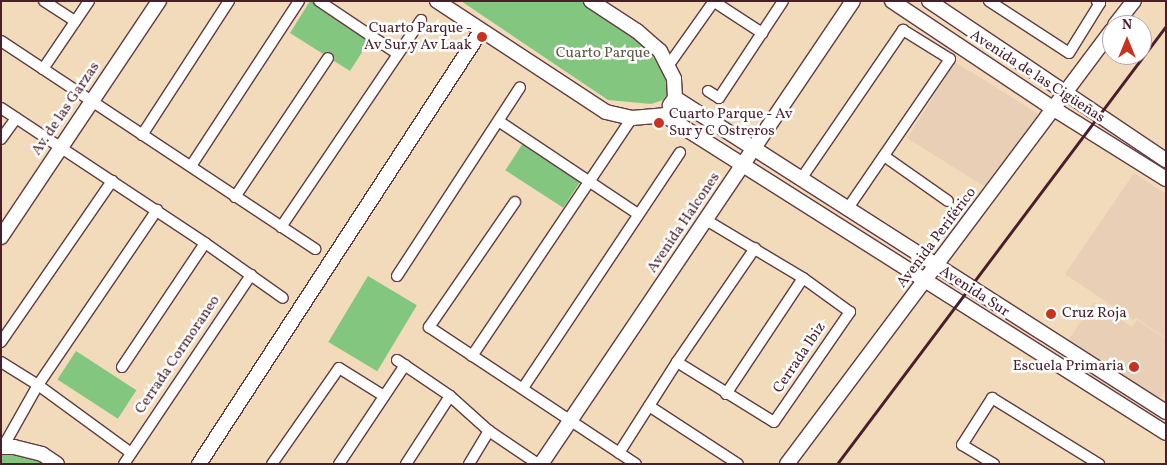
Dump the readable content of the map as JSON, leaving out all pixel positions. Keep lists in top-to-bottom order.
{
  "streets": {
    "main road": [
      "Avenida de las Cigüeñas",
      "Av. de las Garzas",
      "Avenida Halcones",
      "Avenida Periférico",
      "Avenida Sur"
    ],
    "street": ["Cerrada Cormoraneo", "Cerrada Ibiz"]
  },
  "crossings": [
    ["Avenida de las Cigüeñas", "Avenida Periférico"],
    ["Avenida Halcones", "Avenida Sur"],
    ["Avenida Halcones", "Cerrada Ibiz"],
    ["Avenida Periférico", "Avenida Sur"]
  ],
  "parks": ["Cuarto Parque"],
  "places": [
    "Cuarto Parque - Av Sur y Av Laak",
    "Cuarto Parque - Av Sur y C Ostreros",
    "Cruz Roja",
    "Escuela Primaria"
  ],
  "north": "top"
}
